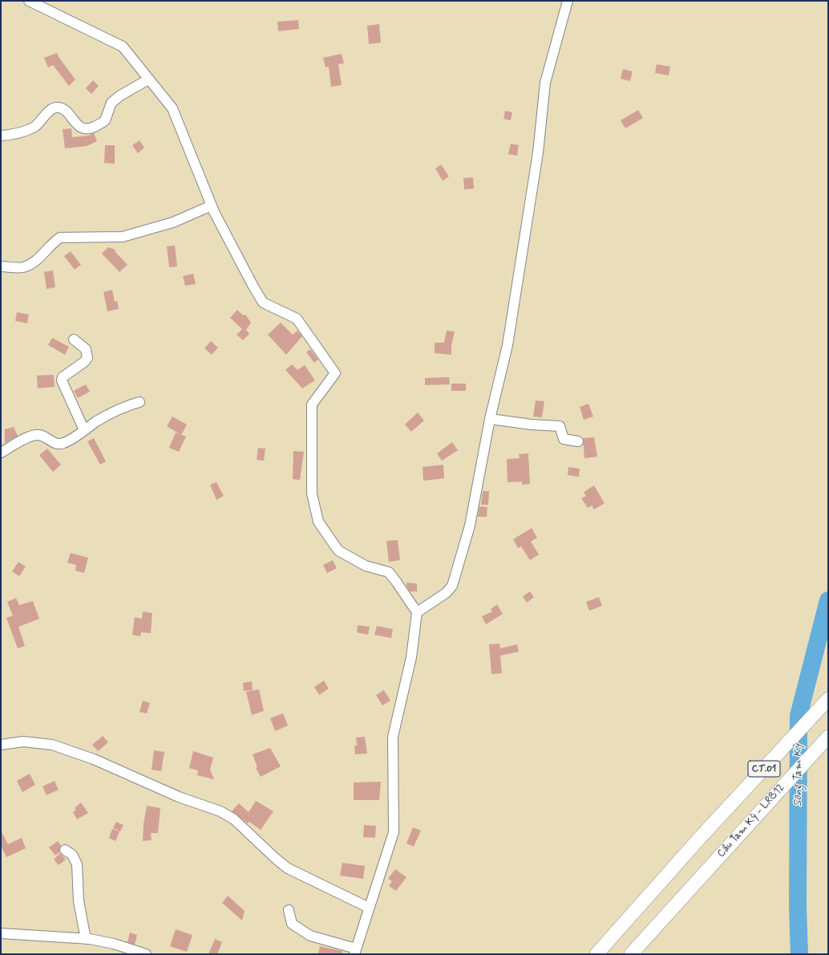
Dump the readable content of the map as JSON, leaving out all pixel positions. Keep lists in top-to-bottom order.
{
  "streets": {
    "highway": ["CT.01", "Cầu Tam Kỳ - LRB12"]
  },
  "water": ["Sông Tam Kỳ"]
}
